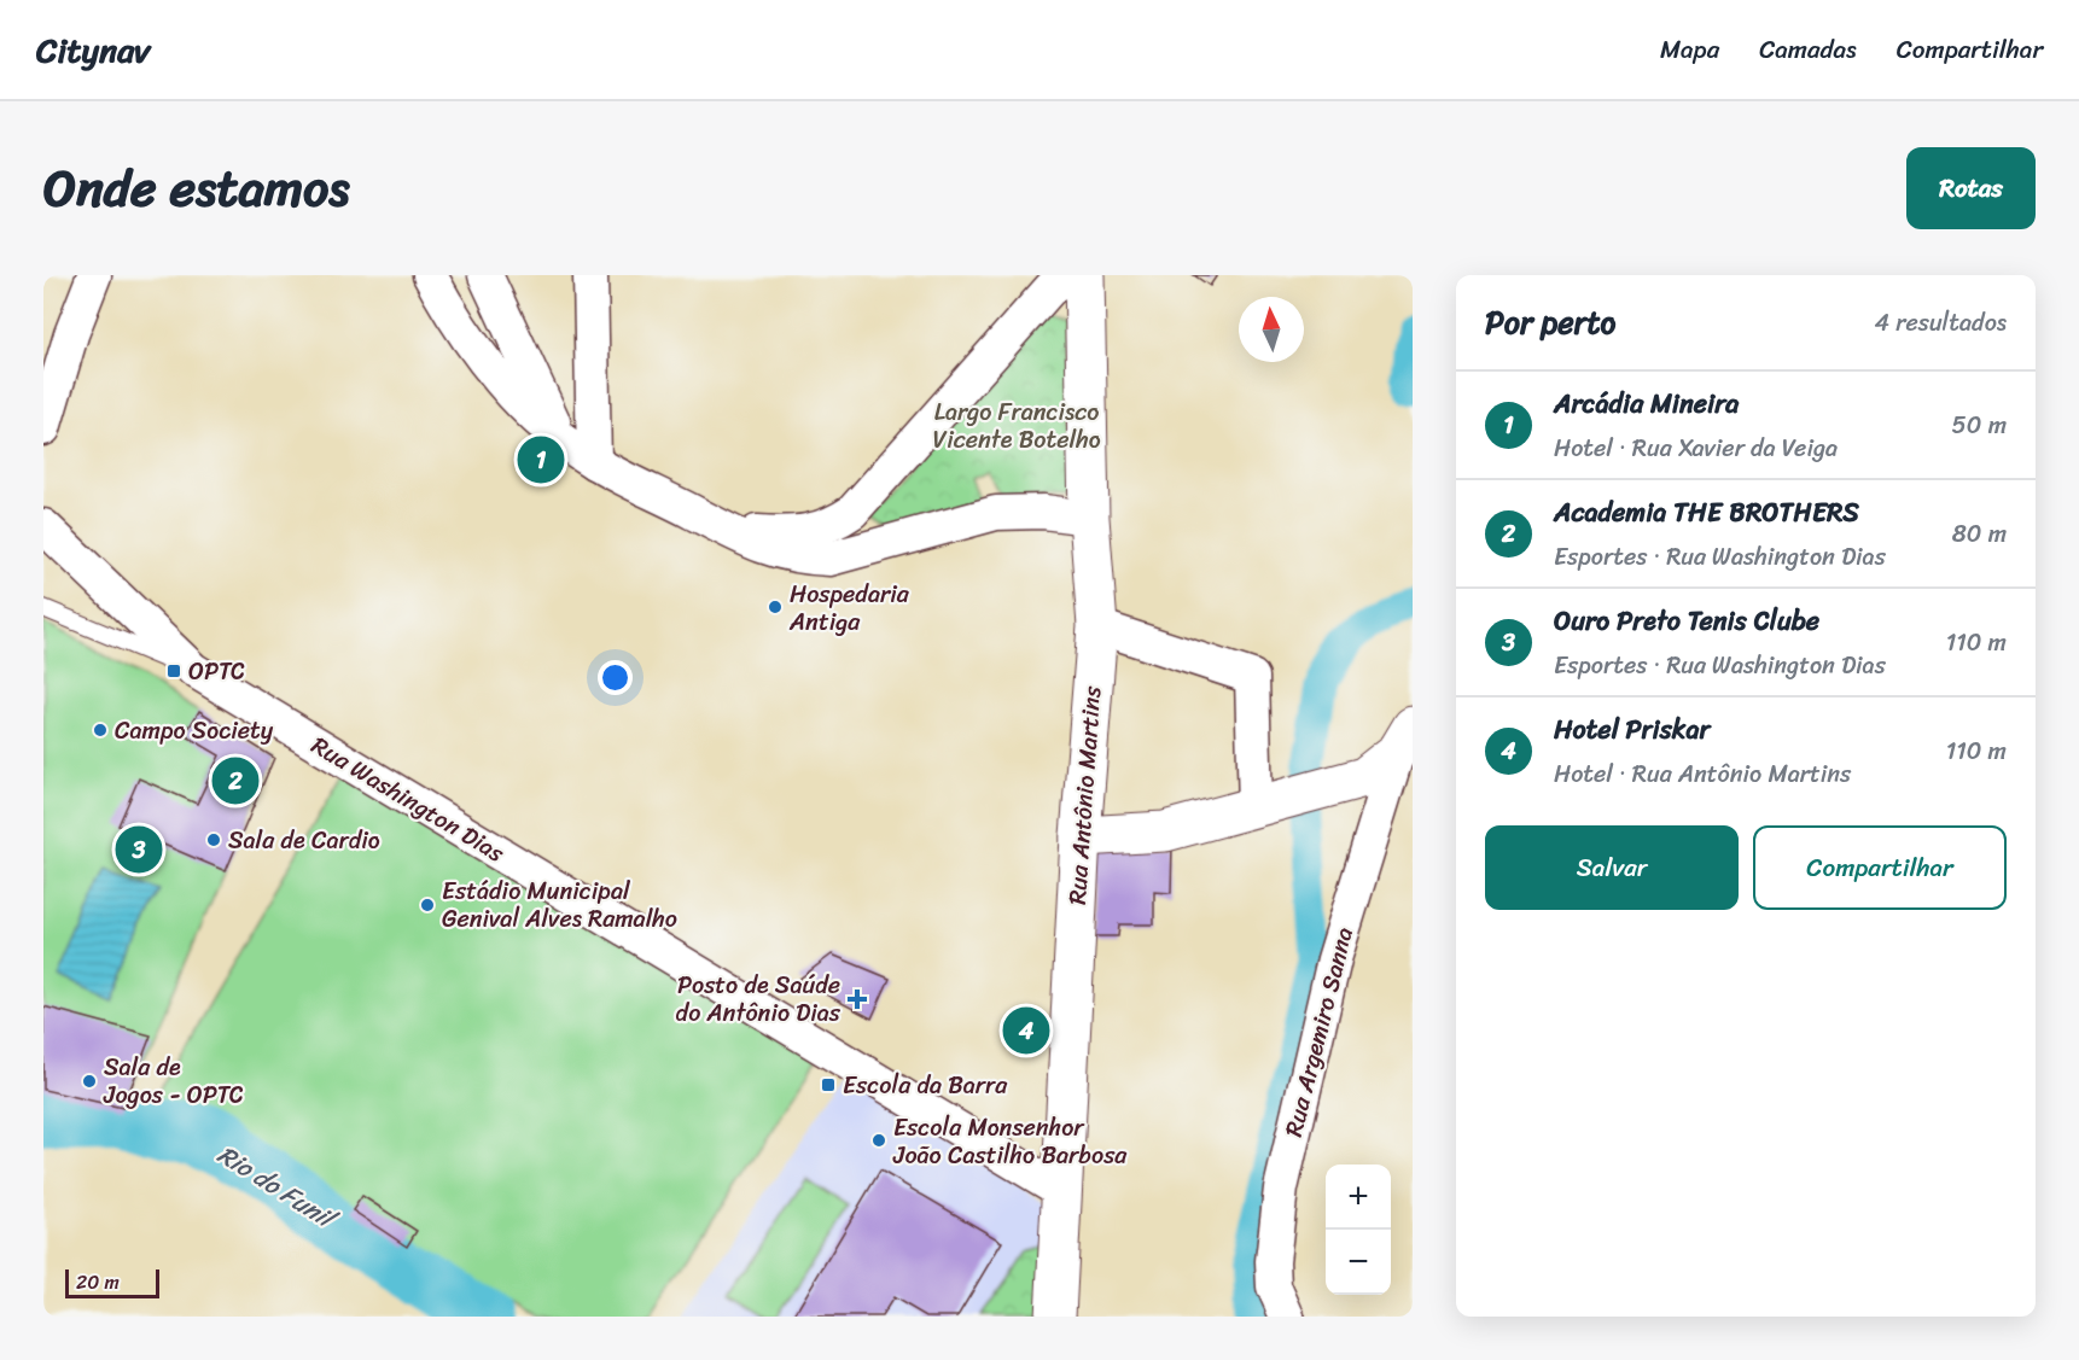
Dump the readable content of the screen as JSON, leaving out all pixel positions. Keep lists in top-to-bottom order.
{
  "streets": {
    "street": ["Rua Antônio Martins", "Rua Washington Dias", "Rua Argemiro Sanna"]
  },
  "crossings": [
    ["Rua Antônio Martins", "Rua Washington Dias"]
  ],
  "water": ["Rio do Funil"],
  "parks": ["Largo Francisco Vicente Botelho"],
  "places": {
    "other": [
      "Hospedaria Antiga",
      "Campo Society",
      "Sala de Cardio",
      "Estádio Municipal Genival Alves Ramalho",
      "Sala de Jogos - OPTC",
      "Escola Monsenhor João Castilho Barbosa"
    ],
    "transit": ["OPTC", "Escola da Barra"],
    "health": ["Posto de Saúde do Antônio Dias"]
  },
  "scale_bar": "20 m",
  "north": "top",
  "page": {
    "header": "Citynav",
    "nav": ["Mapa", "Camadas", "Compartilhar"],
    "title": "Onde estamos",
    "buttons": [
      "Rotas",
      ["Salvar", "Compartilhar"]
    ],
    "heading": ["Por perto", "4 resultados"],
    "list": [
      {
        "mark": "1",
        "name": "Arcádia Mineira",
        "note": "Hotel · Rua Xavier da Veiga",
        "value": "50 m"
      },
      {
        "mark": "2",
        "name": "Academia THE BROTHERS",
        "note": "Esportes · Rua Washington Dias",
        "value": "80 m"
      },
      {
        "mark": "3",
        "name": "Ouro Preto Tenis Clube",
        "note": "Esportes · Rua Washington Dias",
        "value": "110 m"
      },
      {
        "mark": "4",
        "name": "Hotel Priskar",
        "note": "Hotel · Rua Antônio Martins",
        "value": "110 m"
      }
    ],
    "pins": [
      "1",
      "2",
      "3",
      "4"
    ],
    "map_buttons": ["+", "−"],
    "scale": "20 m"
  }
}
